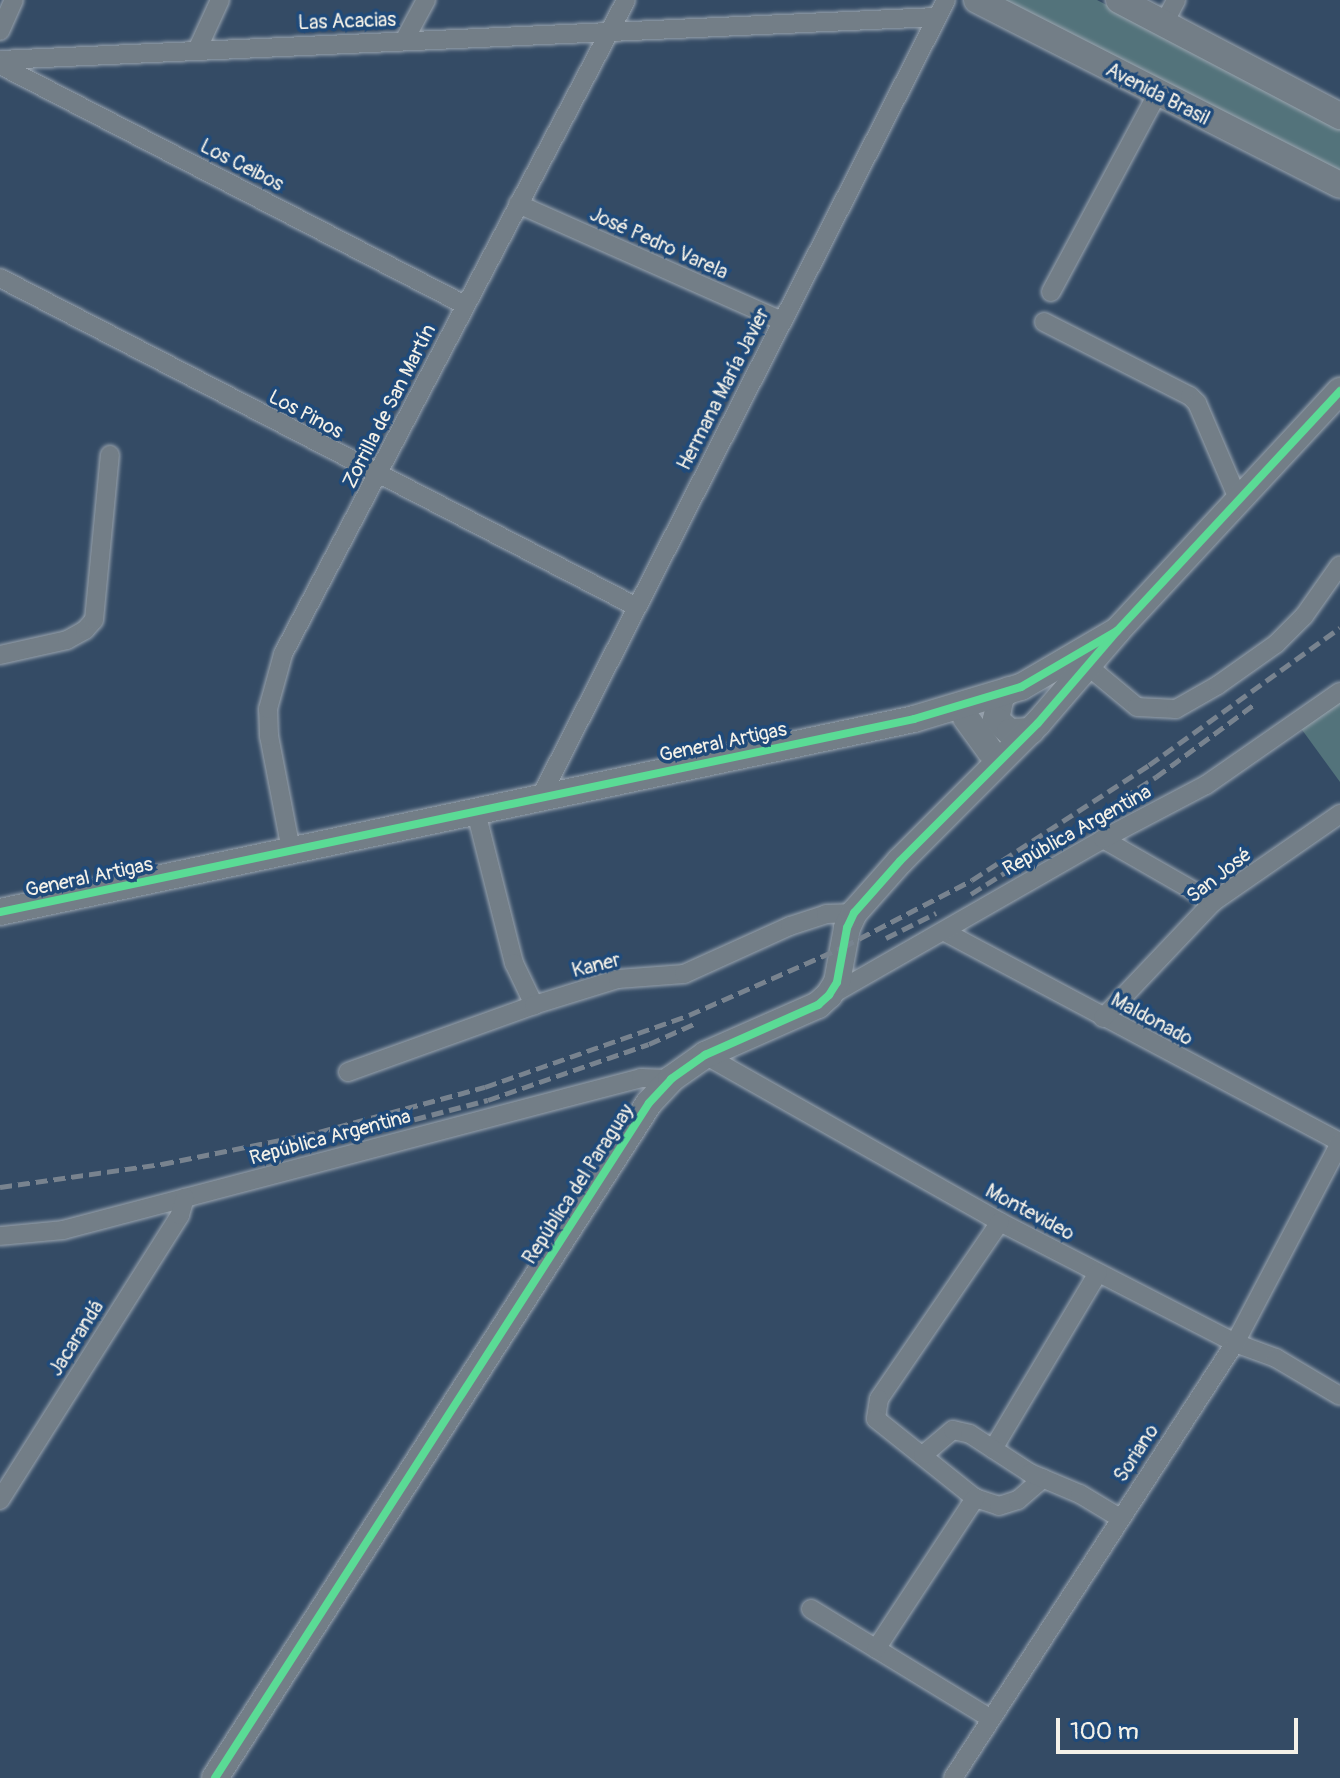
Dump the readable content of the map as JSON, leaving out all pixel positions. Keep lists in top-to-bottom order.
{
  "streets": {
    "street": [
      "Las Acacias",
      "Avenida Brasil",
      "Los Ceibos",
      "José Pedro Varela",
      "Hermana María Javier",
      "Zorrilla de San Martín",
      "Los Pinos",
      "General Artigas",
      "República Argentina",
      "San José",
      "Kaner",
      "Maldonado",
      "República del Paraguay",
      "Montevideo",
      "Jacarandá",
      "Soriano"
    ]
  },
  "crossings": [
    ["Las Acacias", "Los Ceibos"],
    ["Las Acacias", "Hermana María Javier"],
    ["Las Acacias", "Zorrilla de San Martín"],
    ["Los Ceibos", "Zorrilla de San Martín"],
    ["José Pedro Varela", "Hermana María Javier"],
    ["José Pedro Varela", "Zorrilla de San Martín"],
    ["Hermana María Javier", "Los Pinos"],
    ["Hermana María Javier", "General Artigas"],
    ["Zorrilla de San Martín", "Los Pinos"],
    ["Zorrilla de San Martín", "General Artigas"],
    ["República Argentina", "Maldonado"],
    ["República Argentina", "República del Paraguay"],
    ["República Argentina", "Jacarandá"],
    ["San José", "Maldonado"],
    ["Maldonado", "Soriano"],
    ["República del Paraguay", "Montevideo"],
    ["Montevideo", "Soriano"]
  ],
  "scale_bar": "100 m"
}
